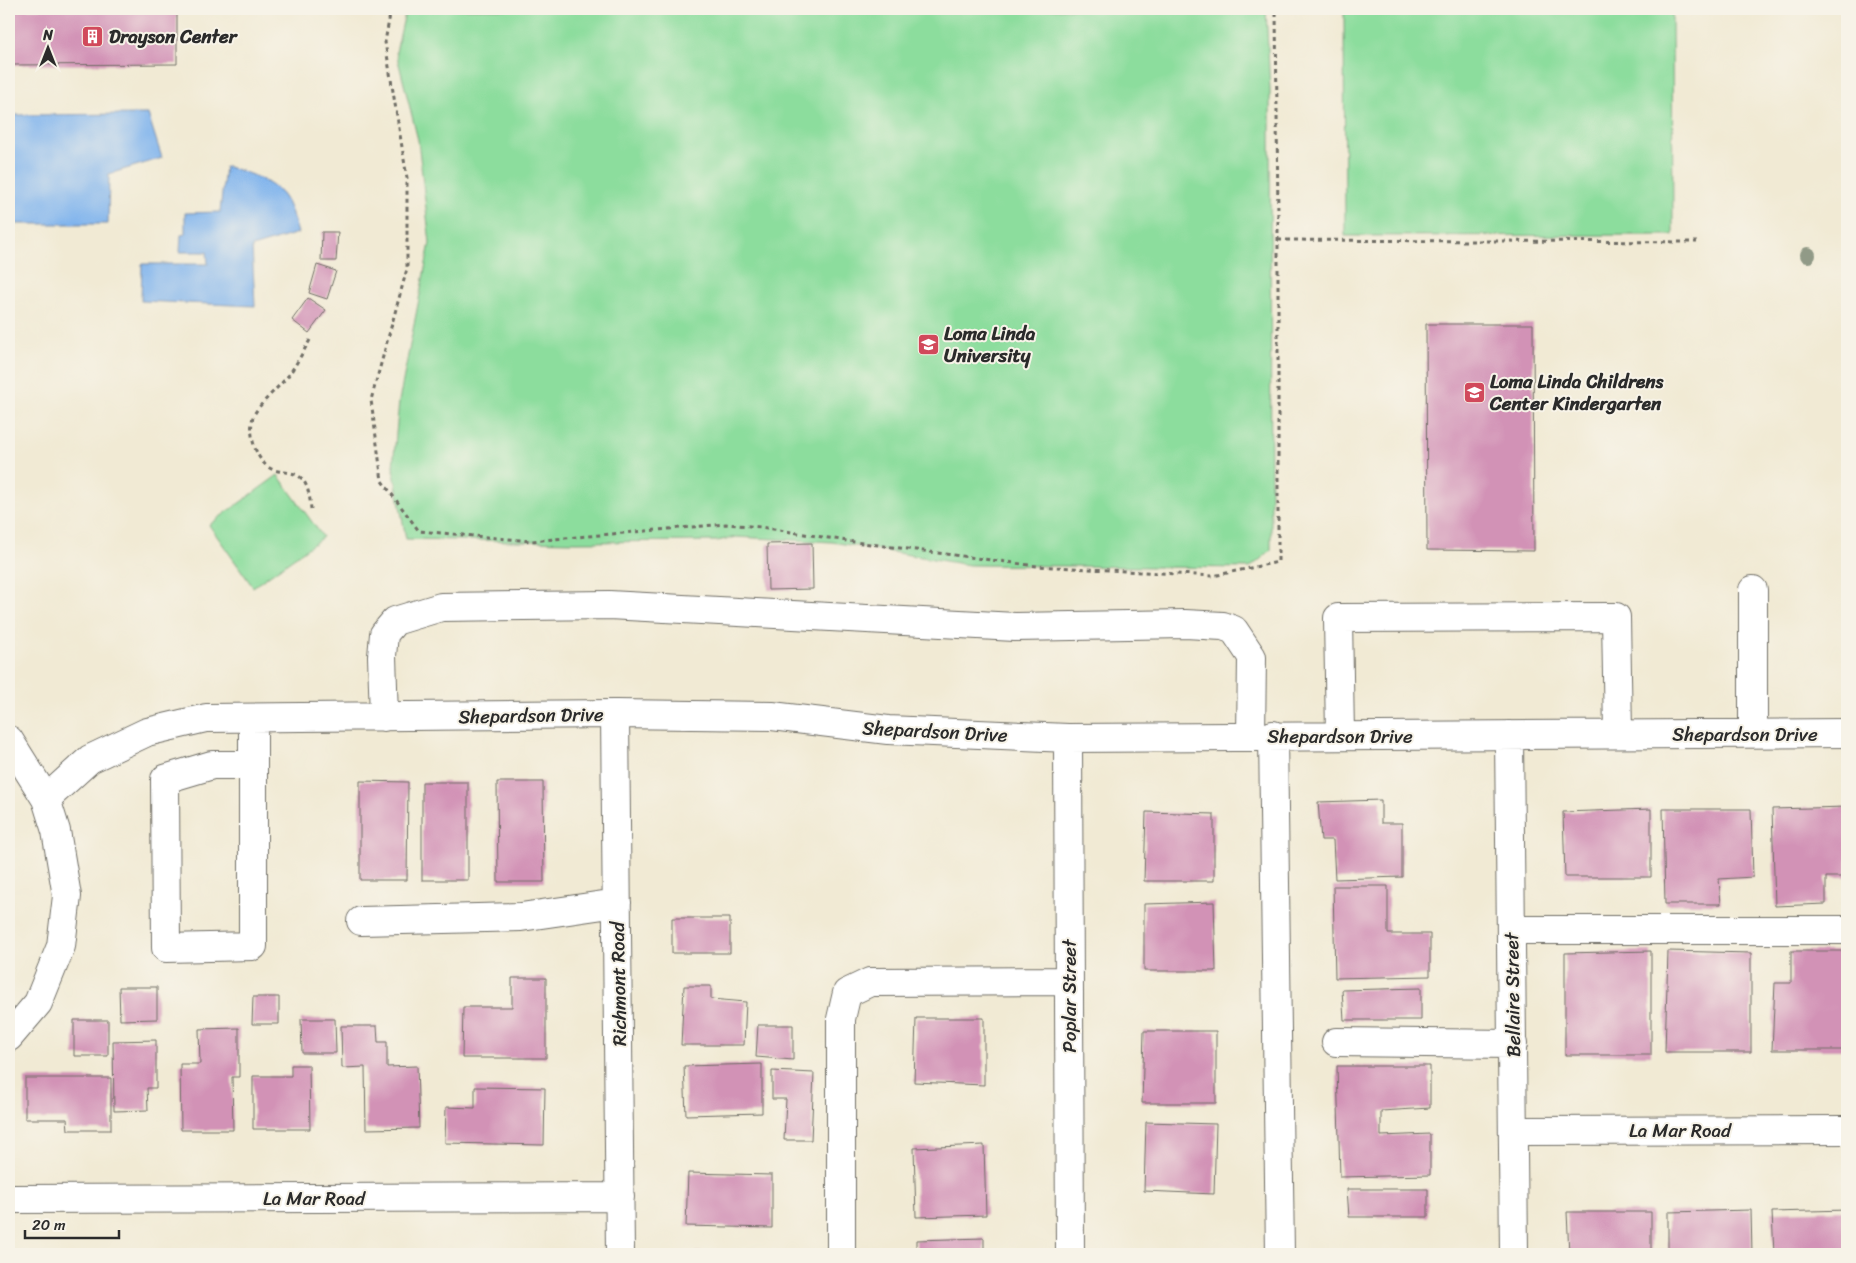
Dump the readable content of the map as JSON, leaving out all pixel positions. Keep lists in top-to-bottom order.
{
  "streets": {
    "street": [
      "Shepardson Drive",
      "Richmont Road",
      "Bellaire Street",
      "Poplar Street",
      "La Mar Road"
    ]
  },
  "crossings": [
    ["Shepardson Drive", "Richmont Road"],
    ["Shepardson Drive", "Bellaire Street"],
    ["Shepardson Drive", "Poplar Street"],
    ["Richmont Road", "La Mar Road"],
    ["Bellaire Street", "La Mar Road"]
  ],
  "places": {
    "building": ["Drayson Center"],
    "school or university": ["Loma Linda University", "Loma Linda Childrens Center Kindergarten"]
  },
  "scale_bar": "20 m",
  "north": "top"
}
